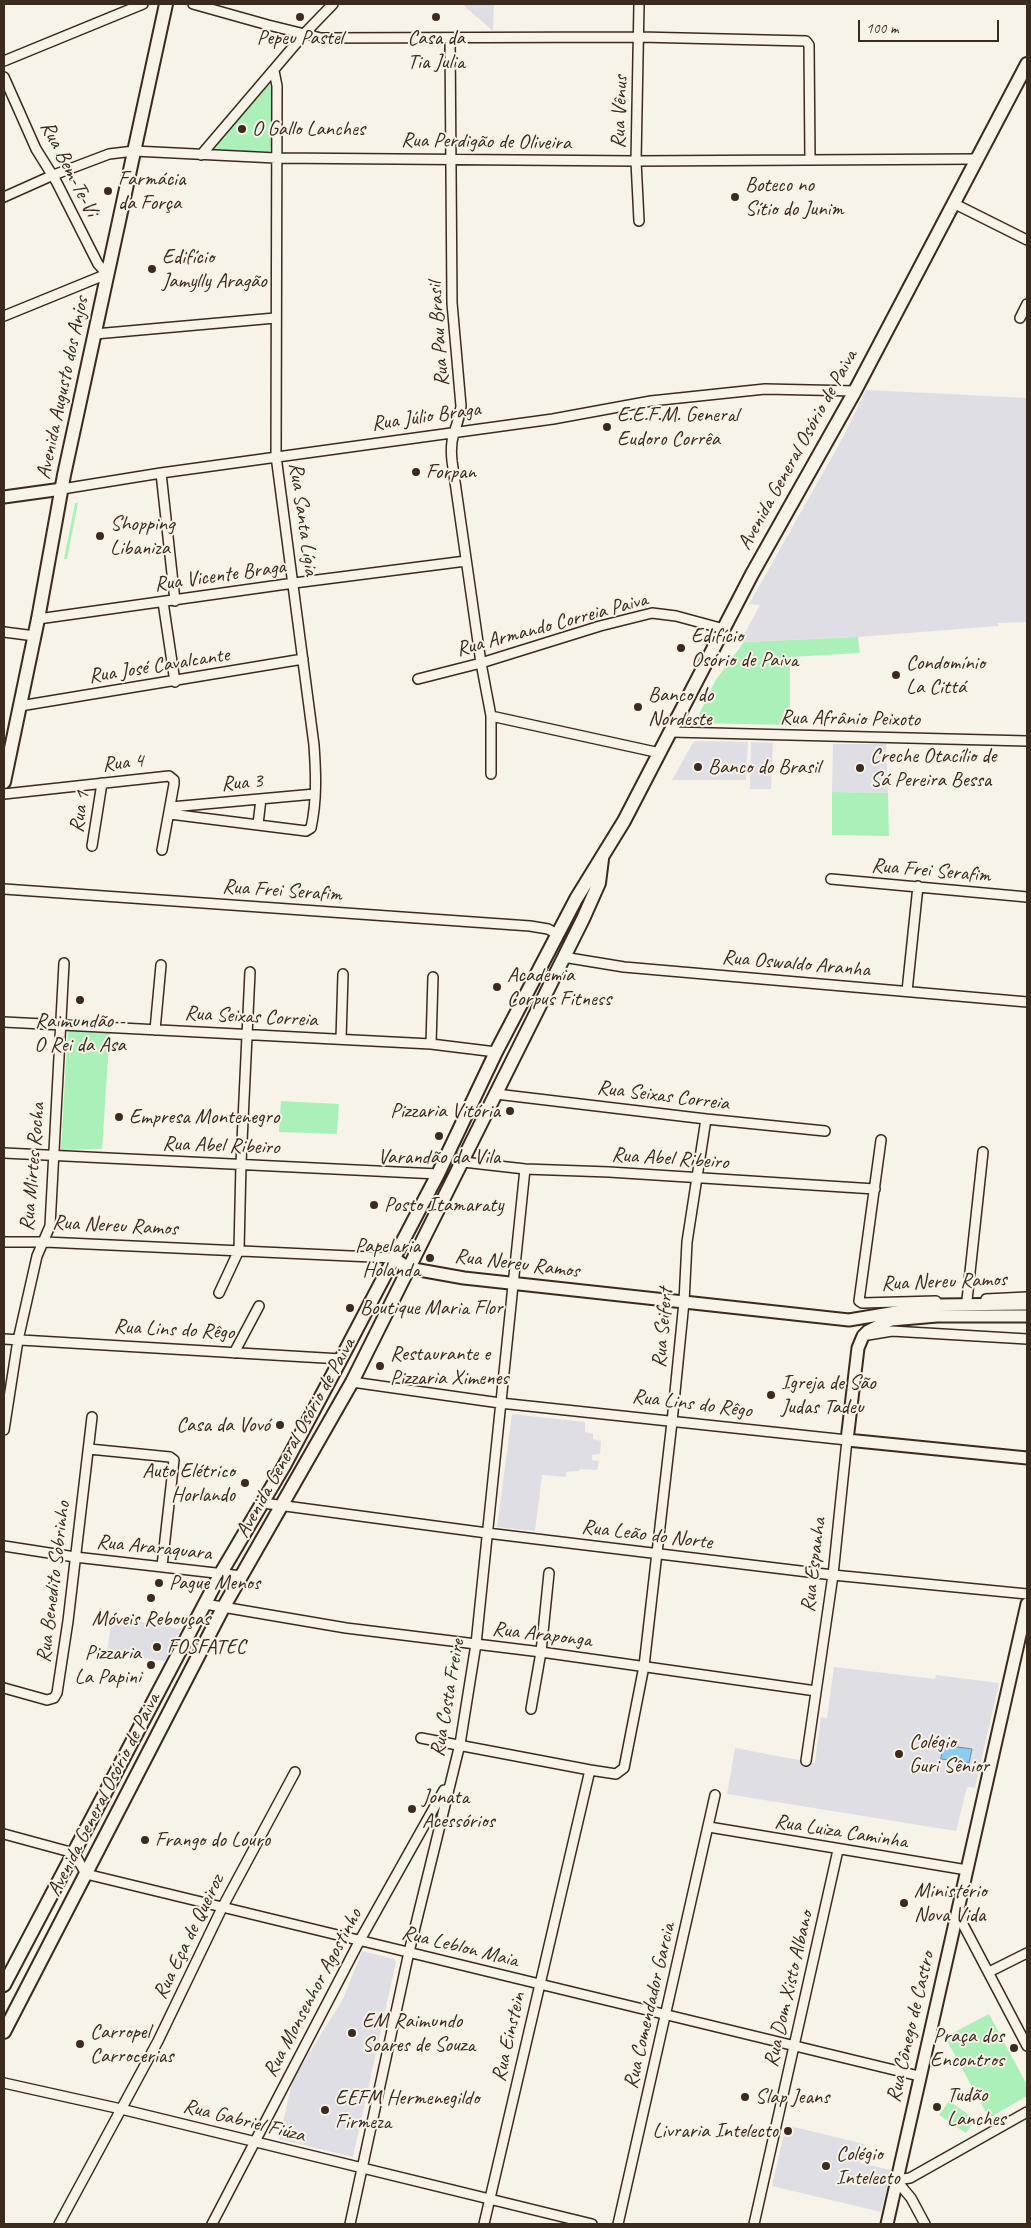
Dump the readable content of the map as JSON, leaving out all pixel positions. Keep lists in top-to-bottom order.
{
  "streets": {
    "main road": ["Avenida Augusto dos Anjos", "Avenida General Osório de Paiva"],
    "street": [
      "Rua Vênus",
      "Rua Perdigão de Oliveira",
      "Rua Bem-Te-Vi",
      "Rua Pau Brasil",
      "Rua Júlio Braga",
      "Rua Santa Lígia",
      "Rua Vicente Braga",
      "Rua Armando Correia Paiva",
      "Rua José Cavalcante",
      "Rua Afrânio Peixoto",
      "Rua 4",
      "Rua 3",
      "Rua 1",
      "Rua Frei Serafim",
      "Rua Oswaldo Aranha",
      "Rua Seixas Correia",
      "Rua Abel Ribeiro",
      "Rua Mirtes Rocha",
      "Rua Nereu Ramos",
      "Rua Seifert",
      "Rua Lins do Rêgo",
      "Rua Leão do Norte",
      "Rua Araraquara",
      "Rua Espanha",
      "Rua Benedito Sobrinho",
      "Rua Araponga",
      "Rua Costa Freire",
      "Rua Luiza Caminha",
      "Rua Eça de Queiroz",
      "Rua Leblon Maia",
      "Rua Dom Xisto Albano",
      "Rua Monsenhor Agostinho",
      "Rua Comendador Garcia",
      "Rua Cônego de Castro",
      "Rua Einstein",
      "Rua Gabriel Fiúza"
    ]
  },
  "crossings": [
    ["Rua Vênus", "Rua Perdigão de Oliveira"],
    ["Rua Perdigão de Oliveira", "Rua Bem-Te-Vi"],
    ["Rua Perdigão de Oliveira", "Rua Pau Brasil"],
    ["Rua Perdigão de Oliveira", "Avenida Augusto dos Anjos"],
    ["Rua Perdigão de Oliveira", "Avenida General Osório de Paiva"],
    ["Rua Perdigão de Oliveira", "Rua Santa Lígia"],
    ["Rua Bem-Te-Vi", "Avenida Augusto dos Anjos"],
    ["Rua Pau Brasil", "Rua Júlio Braga"],
    ["Rua Pau Brasil", "Rua Vicente Braga"],
    ["Rua Pau Brasil", "Rua Armando Correia Paiva"],
    ["Avenida Augusto dos Anjos", "Rua Júlio Braga"],
    ["Avenida Augusto dos Anjos", "Rua Vicente Braga"],
    ["Avenida Augusto dos Anjos", "Rua José Cavalcante"],
    ["Rua Júlio Braga", "Avenida General Osório de Paiva"],
    ["Rua Júlio Braga", "Rua Santa Lígia"],
    ["Avenida General Osório de Paiva", "Rua Armando Correia Paiva"],
    ["Avenida General Osório de Paiva", "Rua Afrânio Peixoto"],
    ["Avenida General Osório de Paiva", "Rua Frei Serafim"],
    ["Avenida General Osório de Paiva", "Rua Oswaldo Aranha"],
    ["Avenida General Osório de Paiva", "Rua Seixas Correia"],
    ["Avenida General Osório de Paiva", "Rua Abel Ribeiro"],
    ["Avenida General Osório de Paiva", "Rua Nereu Ramos"],
    ["Avenida General Osório de Paiva", "Rua Lins do Rêgo"],
    ["Avenida General Osório de Paiva", "Rua Leão do Norte"],
    ["Avenida General Osório de Paiva", "Rua Araraquara"],
    ["Avenida General Osório de Paiva", "Rua Araponga"],
    ["Avenida General Osório de Paiva", "Rua Leblon Maia"],
    ["Rua Santa Lígia", "Rua Vicente Braga"],
    ["Rua Santa Lígia", "Rua José Cavalcante"],
    ["Rua Santa Lígia", "Rua 4"],
    ["Rua Santa Lígia", "Rua 3"],
    ["Rua 4", "Rua 3"],
    ["Rua 4", "Rua 1"],
    ["Rua Seixas Correia", "Rua Mirtes Rocha"],
    ["Rua Seixas Correia", "Rua Seifert"],
    ["Rua Abel Ribeiro", "Rua Mirtes Rocha"],
    ["Rua Abel Ribeiro", "Rua Nereu Ramos"],
    ["Rua Abel Ribeiro", "Rua Seifert"],
    ["Rua Abel Ribeiro", "Rua Costa Freire"],
    ["Rua Mirtes Rocha", "Rua Nereu Ramos"],
    ["Rua Mirtes Rocha", "Rua Lins do Rêgo"],
    ["Rua Nereu Ramos", "Rua Seifert"],
    ["Rua Nereu Ramos", "Rua Espanha"],
    ["Rua Nereu Ramos", "Rua Costa Freire"],
    ["Rua Seifert", "Rua Lins do Rêgo"],
    ["Rua Seifert", "Rua Leão do Norte"],
    ["Rua Seifert", "Rua Araponga"],
    ["Rua Seifert", "Rua Einstein"],
    ["Rua Lins do Rêgo", "Rua Espanha"],
    ["Rua Lins do Rêgo", "Rua Costa Freire"],
    ["Rua Leão do Norte", "Rua Espanha"],
    ["Rua Leão do Norte", "Rua Costa Freire"],
    ["Rua Araraquara", "Rua Benedito Sobrinho"],
    ["Rua Espanha", "Rua Araponga"],
    ["Rua Araponga", "Rua Costa Freire"],
    ["Rua Costa Freire", "Rua Leblon Maia"],
    ["Rua Costa Freire", "Rua Monsenhor Agostinho"],
    ["Rua Costa Freire", "Rua Gabriel Fiúza"],
    ["Rua Luiza Caminha", "Rua Dom Xisto Albano"],
    ["Rua Luiza Caminha", "Rua Comendador Garcia"],
    ["Rua Luiza Caminha", "Rua Cônego de Castro"],
    ["Rua Eça de Queiroz", "Rua Leblon Maia"],
    ["Rua Eça de Queiroz", "Rua Gabriel Fiúza"],
    ["Rua Leblon Maia", "Rua Dom Xisto Albano"],
    ["Rua Leblon Maia", "Rua Monsenhor Agostinho"],
    ["Rua Leblon Maia", "Rua Comendador Garcia"],
    ["Rua Leblon Maia", "Rua Cônego de Castro"],
    ["Rua Leblon Maia", "Rua Einstein"],
    ["Rua Monsenhor Agostinho", "Rua Gabriel Fiúza"],
    ["Rua Einstein", "Rua Gabriel Fiúza"]
  ],
  "places": [
    "Pepeu Pastel",
    "Casa da Tia Julia",
    "O Gallo Lanches",
    "Farmácia da Força",
    "Boteco no Sítio do Junim",
    "Edifício Jamylly Aragão",
    "E.E.F.M. General Eudoro Corrêa",
    "Forpan",
    "Shopping Libaniza",
    "Edifício Osório de Paiva",
    "Condomínio La Cittá",
    "Banco do Nordeste",
    "Banco do Brasil",
    "Creche Otacílio de Sá Pereira Bessa",
    "Academia Corpus Fitness",
    "Raimundão - O Rei da Asa",
    "Pizzaria Vitória",
    "Empresa Montenegro",
    "Varandão da Vila",
    "Posto Itamaraty",
    "Papelaria Holanda",
    "Boutique Maria Flor",
    "Restaurante e Pizzaria Ximenes",
    "Igreja de São Judas Tadeu",
    "Casa da Vovó",
    "Auto Elétrico Horlando",
    "Pague Menos",
    "Móveis Rebouças",
    "FOSFATEC",
    "Pizzaria La Papini",
    "Colégio Guri Sênior",
    "Jonata Acessórios",
    "Frango do Louro",
    "Ministério Nova Vida",
    "EM Raimundo Soares de Souza",
    "Carropel Carrocerias",
    "Praça dos Encontros",
    "Slap Jeans",
    "Tudão Lanches",
    "EEFM Hermenegildo Firmeza",
    "Livraria Intelecto",
    "Colégio Intelecto"
  ],
  "scale_bar": "100 m"
}
